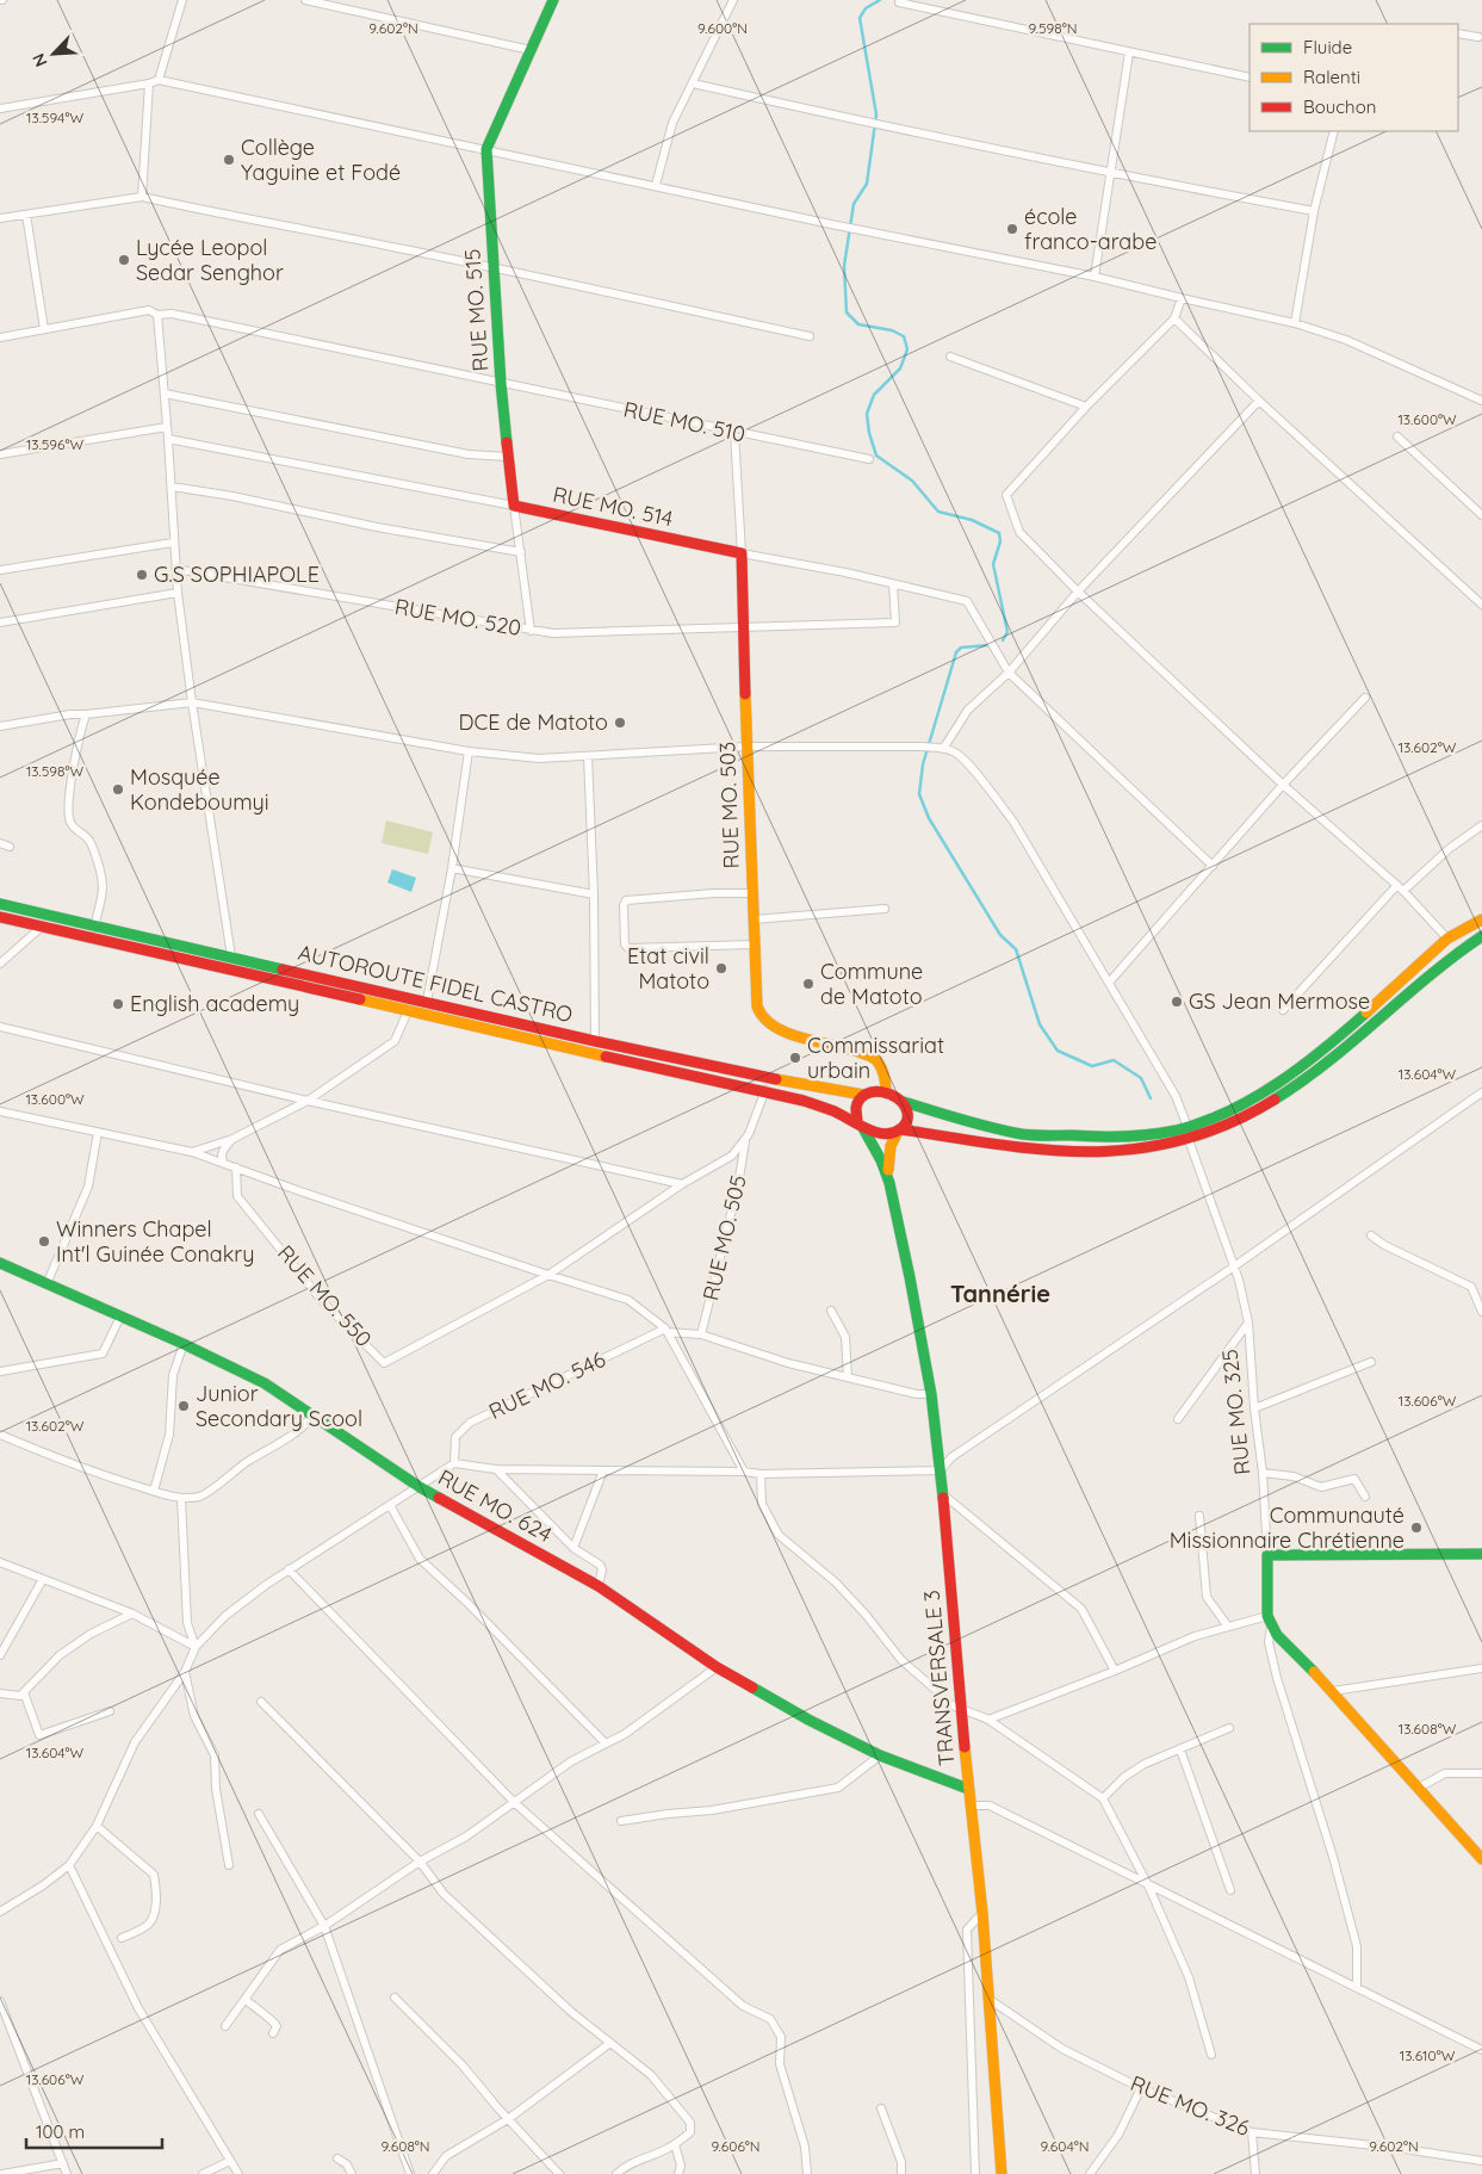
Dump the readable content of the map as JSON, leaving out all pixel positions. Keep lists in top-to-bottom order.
{
  "streets": {
    "main road": [
      "RUE MO. 515",
      "RUE MO. 514",
      "RUE MO. 503",
      "AUTOROUTE FIDEL CASTRO",
      "RUE MO. 325",
      "RUE MO. 624",
      "TRANSVERSALE 3"
    ],
    "street": [
      "RUE MO. 510",
      "RUE MO. 520",
      "RUE MO. 505",
      "RUE MO. 550",
      "RUE MO. 546",
      "RUE MO. 326"
    ]
  },
  "crossings": [
    ["RUE MO. 515", "RUE MO. 510"],
    ["RUE MO. 515", "RUE MO. 514"],
    ["RUE MO. 515", "RUE MO. 520"],
    ["RUE MO. 510", "RUE MO. 503"],
    ["RUE MO. 514", "RUE MO. 520"],
    ["RUE MO. 514", "RUE MO. 503"],
    ["RUE MO. 520", "RUE MO. 503"],
    ["RUE MO. 503", "AUTOROUTE FIDEL CASTRO"],
    ["RUE MO. 503", "TRANSVERSALE 3"],
    ["AUTOROUTE FIDEL CASTRO", "TRANSVERSALE 3"],
    ["RUE MO. 624", "TRANSVERSALE 3"],
    ["TRANSVERSALE 3", "RUE MO. 326"]
  ],
  "districts": ["Tannérie"],
  "places": [
    "Collège Yaguine et Fodé",
    "école franco-arabe",
    "Lycée Leopol Sedar Senghor",
    "G.S SOPHIAPOLE",
    "DCE de Matoto",
    "Mosquée Kondeboumyi",
    "Etat civil Matoto",
    "Commune de Matoto",
    "GS Jean Mermose",
    "English academy",
    "Commissariat urbain",
    "Winners Chapel Int'l Guinée Conakry",
    "Junior Secondary Scool",
    "Communauté Missionnaire Chrétienne"
  ],
  "legend": ["Fluide", "Ralenti", "Bouchon"],
  "scale_bar": "100 m",
  "north": "bottom left",
  "coordinates": [
    "9.600°N",
    "9.598°N",
    "9.602°N",
    "13.594°W",
    "13.600°W",
    "13.596°W",
    "13.602°W",
    "13.598°W",
    "13.604°W",
    "13.606°W",
    "13.608°W",
    "13.610°W",
    "9.608°N",
    "9.606°N",
    "9.604°N"
  ]
}
